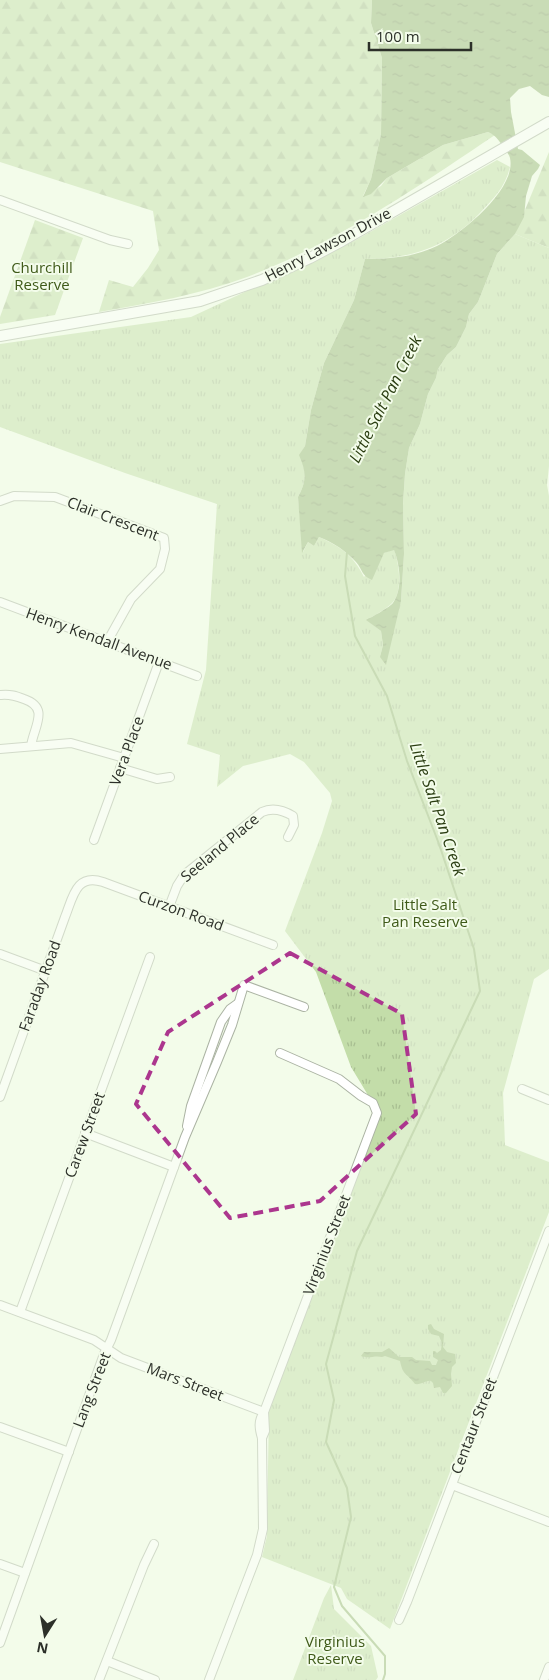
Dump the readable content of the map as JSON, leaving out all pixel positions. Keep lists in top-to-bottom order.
{
  "streets": {
    "main road": ["Henry Lawson Drive"],
    "street": [
      "Clair Crescent",
      "Henry Kendall Avenue",
      "Vera Place",
      "Seeland Place",
      "Curzon Road",
      "Faraday Road",
      "Carew Street",
      "Virginius Street",
      "Mars Street",
      "Lang Street",
      "Centaur Street"
    ]
  },
  "crossings": [
    ["Clair Crescent", "Henry Kendall Avenue"],
    ["Henry Kendall Avenue", "Vera Place"],
    ["Seeland Place", "Curzon Road"],
    ["Curzon Road", "Faraday Road"],
    ["Carew Street", "Mars Street"],
    ["Virginius Street", "Mars Street"],
    ["Mars Street", "Lang Street"]
  ],
  "water": ["Little Salt Pan Creek"],
  "parks": ["Churchill Reserve", "Little Salt Pan Reserve", "Virginius Reserve"],
  "scale_bar": "100 m",
  "north": "bottom"
}
